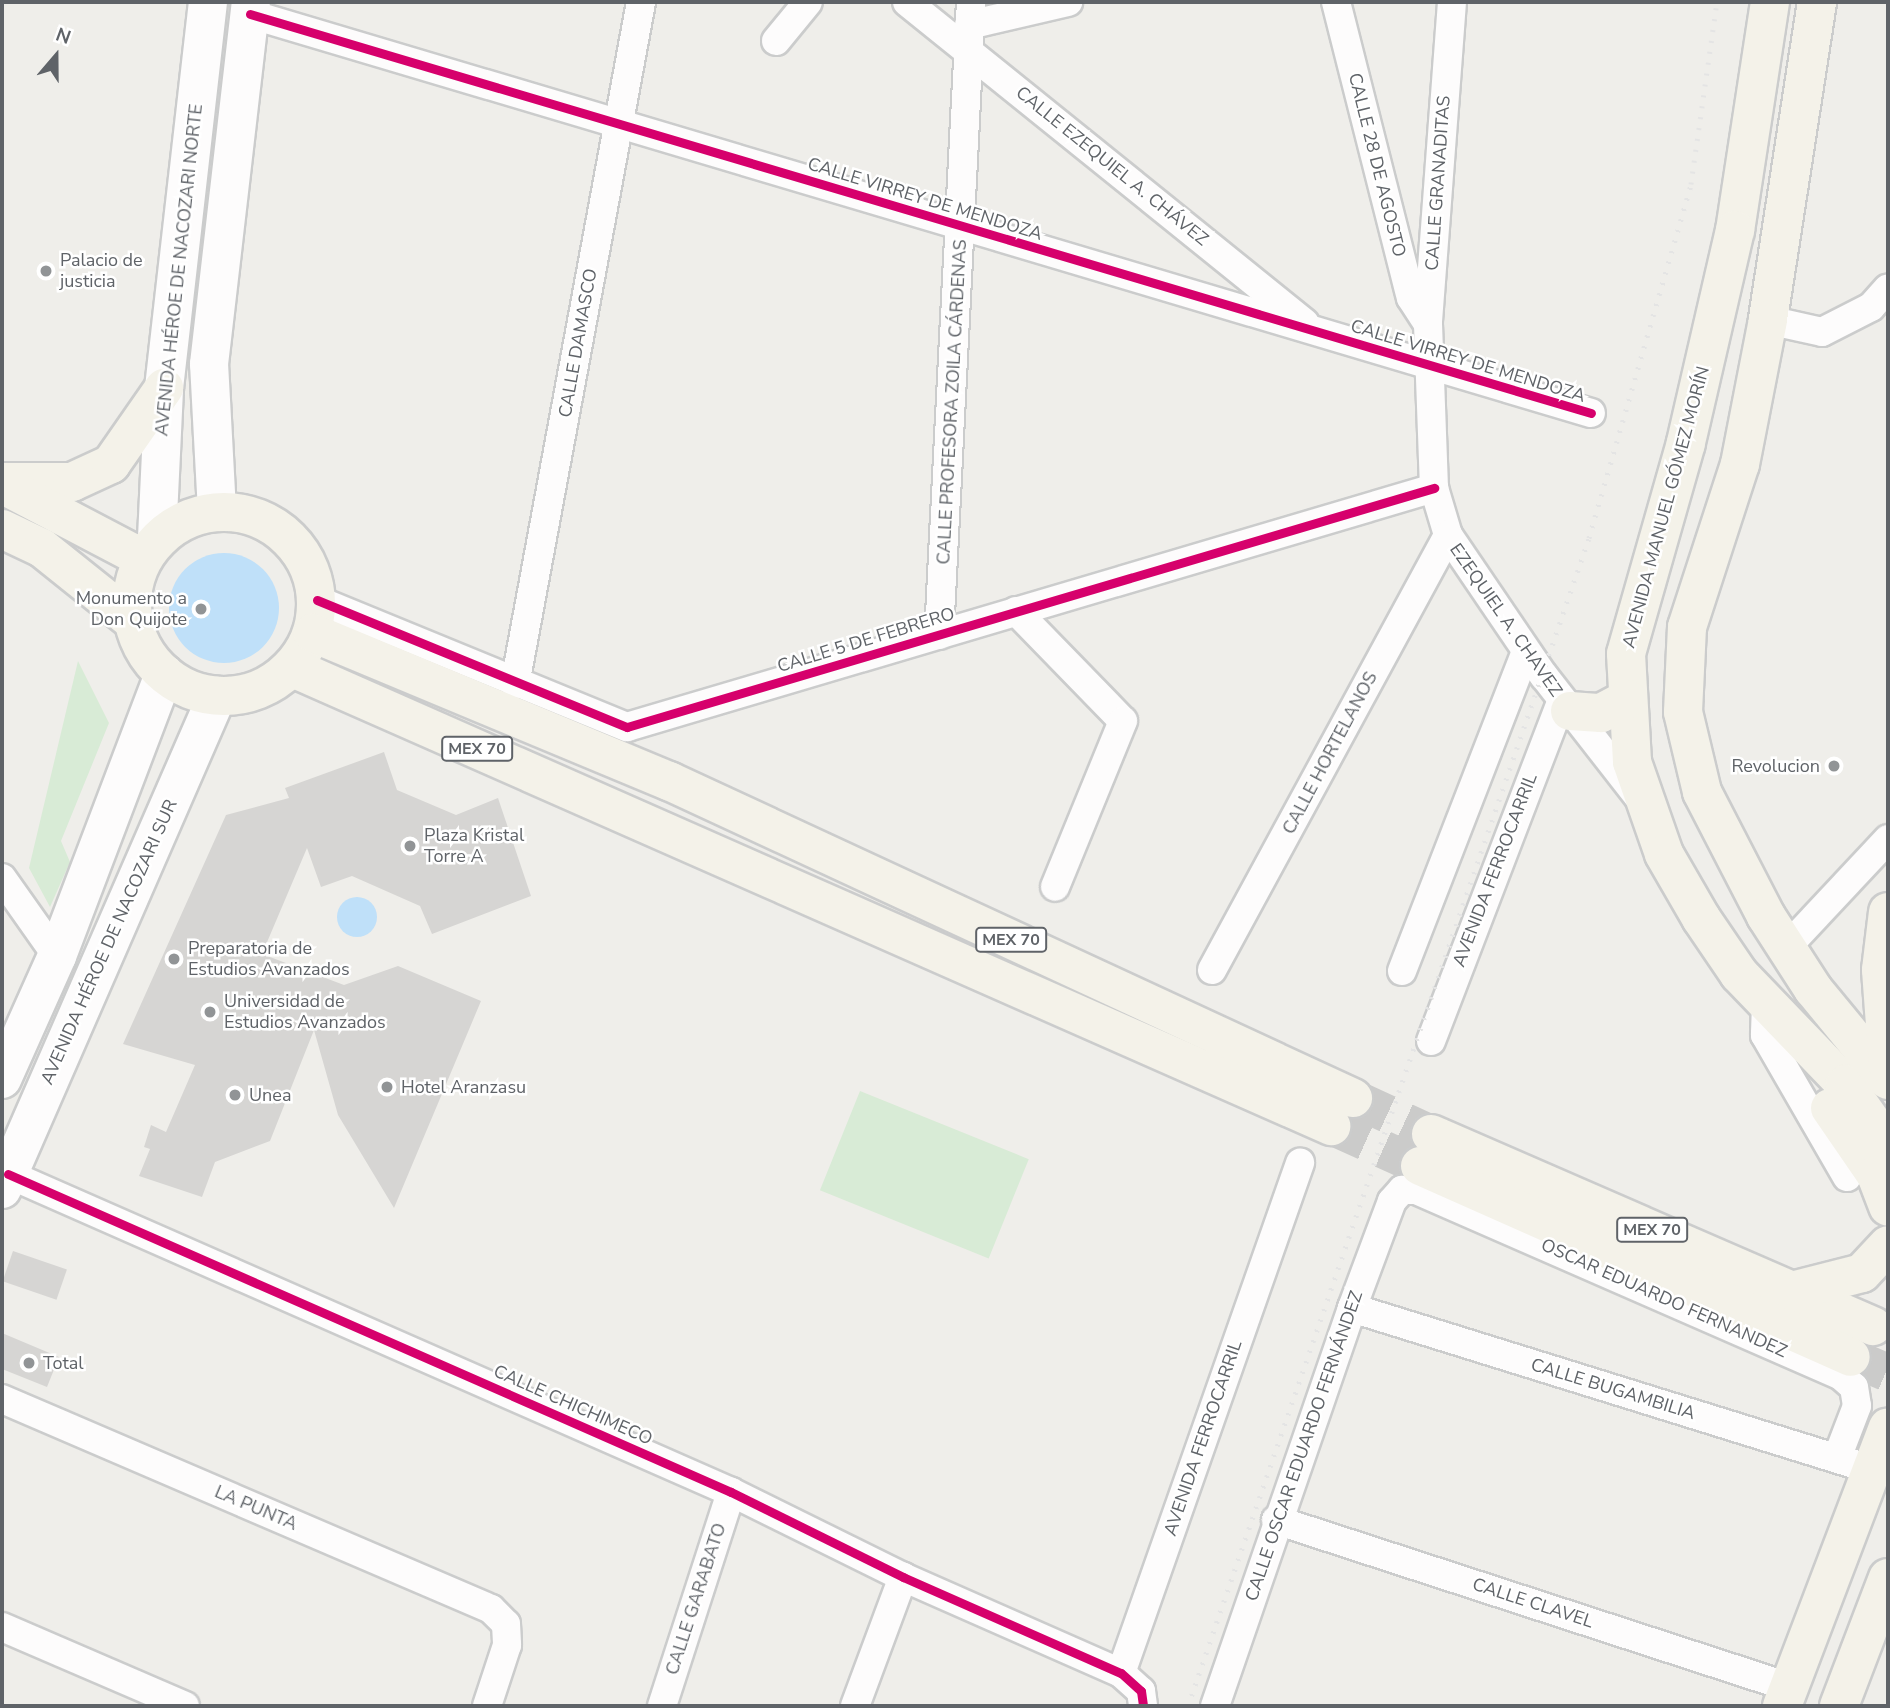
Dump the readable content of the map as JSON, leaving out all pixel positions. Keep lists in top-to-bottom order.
{
  "streets": {
    "main road": [
      "AVENIDA HÉROE DE NACOZARI NORTE",
      "AVENIDA MANUEL GÓMEZ MORÍN",
      "MEX 70",
      "AVENIDA HÉROE DE NACOZARI SUR"
    ],
    "street": [
      "CALLE 28 DE AGOSTO",
      "CALLE EZEQUIEL A. CHÁVEZ",
      "CALLE GRANADITAS",
      "CALLE VIRREY DE MENDOZA",
      "CALLE DAMASCO",
      "CALLE PROFESORA ZOILA CÁRDENAS",
      "EZEQUIEL A. CHAVEZ",
      "CALLE 5 DE FEBRERO",
      "CALLE HORTELANOS",
      "AVENIDA FERROCARRIL",
      "OSCAR EDUARDO FERNANDEZ",
      "CALLE BUGAMBILIA",
      "CALLE CHICHIMECO",
      "CALLE OSCAR EDUARDO FERNÁNDEZ",
      "LA PUNTA",
      "CALLE GARABATO",
      "CALLE CLAVEL"
    ]
  },
  "crossings": [
    ["CALLE 28 DE AGOSTO", "CALLE GRANADITAS"],
    ["CALLE EZEQUIEL A. CHÁVEZ", "CALLE VIRREY DE MENDOZA"],
    ["CALLE EZEQUIEL A. CHÁVEZ", "CALLE PROFESORA ZOILA CÁRDENAS"],
    ["CALLE GRANADITAS", "CALLE VIRREY DE MENDOZA"],
    ["CALLE GRANADITAS", "EZEQUIEL A. CHAVEZ"],
    ["CALLE VIRREY DE MENDOZA", "CALLE DAMASCO"],
    ["CALLE VIRREY DE MENDOZA", "CALLE PROFESORA ZOILA CÁRDENAS"],
    ["CALLE VIRREY DE MENDOZA", "EZEQUIEL A. CHAVEZ"],
    ["AVENIDA HÉROE DE NACOZARI NORTE", "CALLE 5 DE FEBRERO"],
    ["AVENIDA HÉROE DE NACOZARI NORTE", "MEX 70"],
    ["AVENIDA HÉROE DE NACOZARI NORTE", "AVENIDA HÉROE DE NACOZARI SUR"],
    ["CALLE DAMASCO", "CALLE 5 DE FEBRERO"],
    ["CALLE PROFESORA ZOILA CÁRDENAS", "CALLE 5 DE FEBRERO"],
    ["AVENIDA MANUEL GÓMEZ MORÍN", "EZEQUIEL A. CHAVEZ"],
    ["EZEQUIEL A. CHAVEZ", "CALLE 5 DE FEBRERO"],
    ["EZEQUIEL A. CHAVEZ", "CALLE HORTELANOS"],
    ["EZEQUIEL A. CHAVEZ", "AVENIDA FERROCARRIL"],
    ["CALLE 5 DE FEBRERO", "MEX 70"],
    ["CALLE 5 DE FEBRERO", "AVENIDA HÉROE DE NACOZARI SUR"],
    ["MEX 70", "AVENIDA HÉROE DE NACOZARI SUR"],
    ["MEX 70", "OSCAR EDUARDO FERNANDEZ"],
    ["MEX 70", "CALLE OSCAR EDUARDO FERNÁNDEZ"],
    ["AVENIDA FERROCARRIL", "CALLE CHICHIMECO"],
    ["AVENIDA HÉROE DE NACOZARI SUR", "CALLE CHICHIMECO"],
    ["OSCAR EDUARDO FERNANDEZ", "CALLE BUGAMBILIA"],
    ["OSCAR EDUARDO FERNANDEZ", "CALLE OSCAR EDUARDO FERNÁNDEZ"],
    ["CALLE BUGAMBILIA", "CALLE OSCAR EDUARDO FERNÁNDEZ"],
    ["CALLE CHICHIMECO", "CALLE GARABATO"],
    ["CALLE OSCAR EDUARDO FERNÁNDEZ", "CALLE CLAVEL"]
  ],
  "places": [
    "Palacio de justicia",
    "Monumento a Don Quijote",
    "Revolucion",
    "Plaza Kristal Torre A",
    "Preparatoria de Estudios Avanzados",
    "Universidad de Estudios Avanzados",
    "Hotel Aranzasu",
    "Unea",
    "Total"
  ],
  "north": "top"
}
